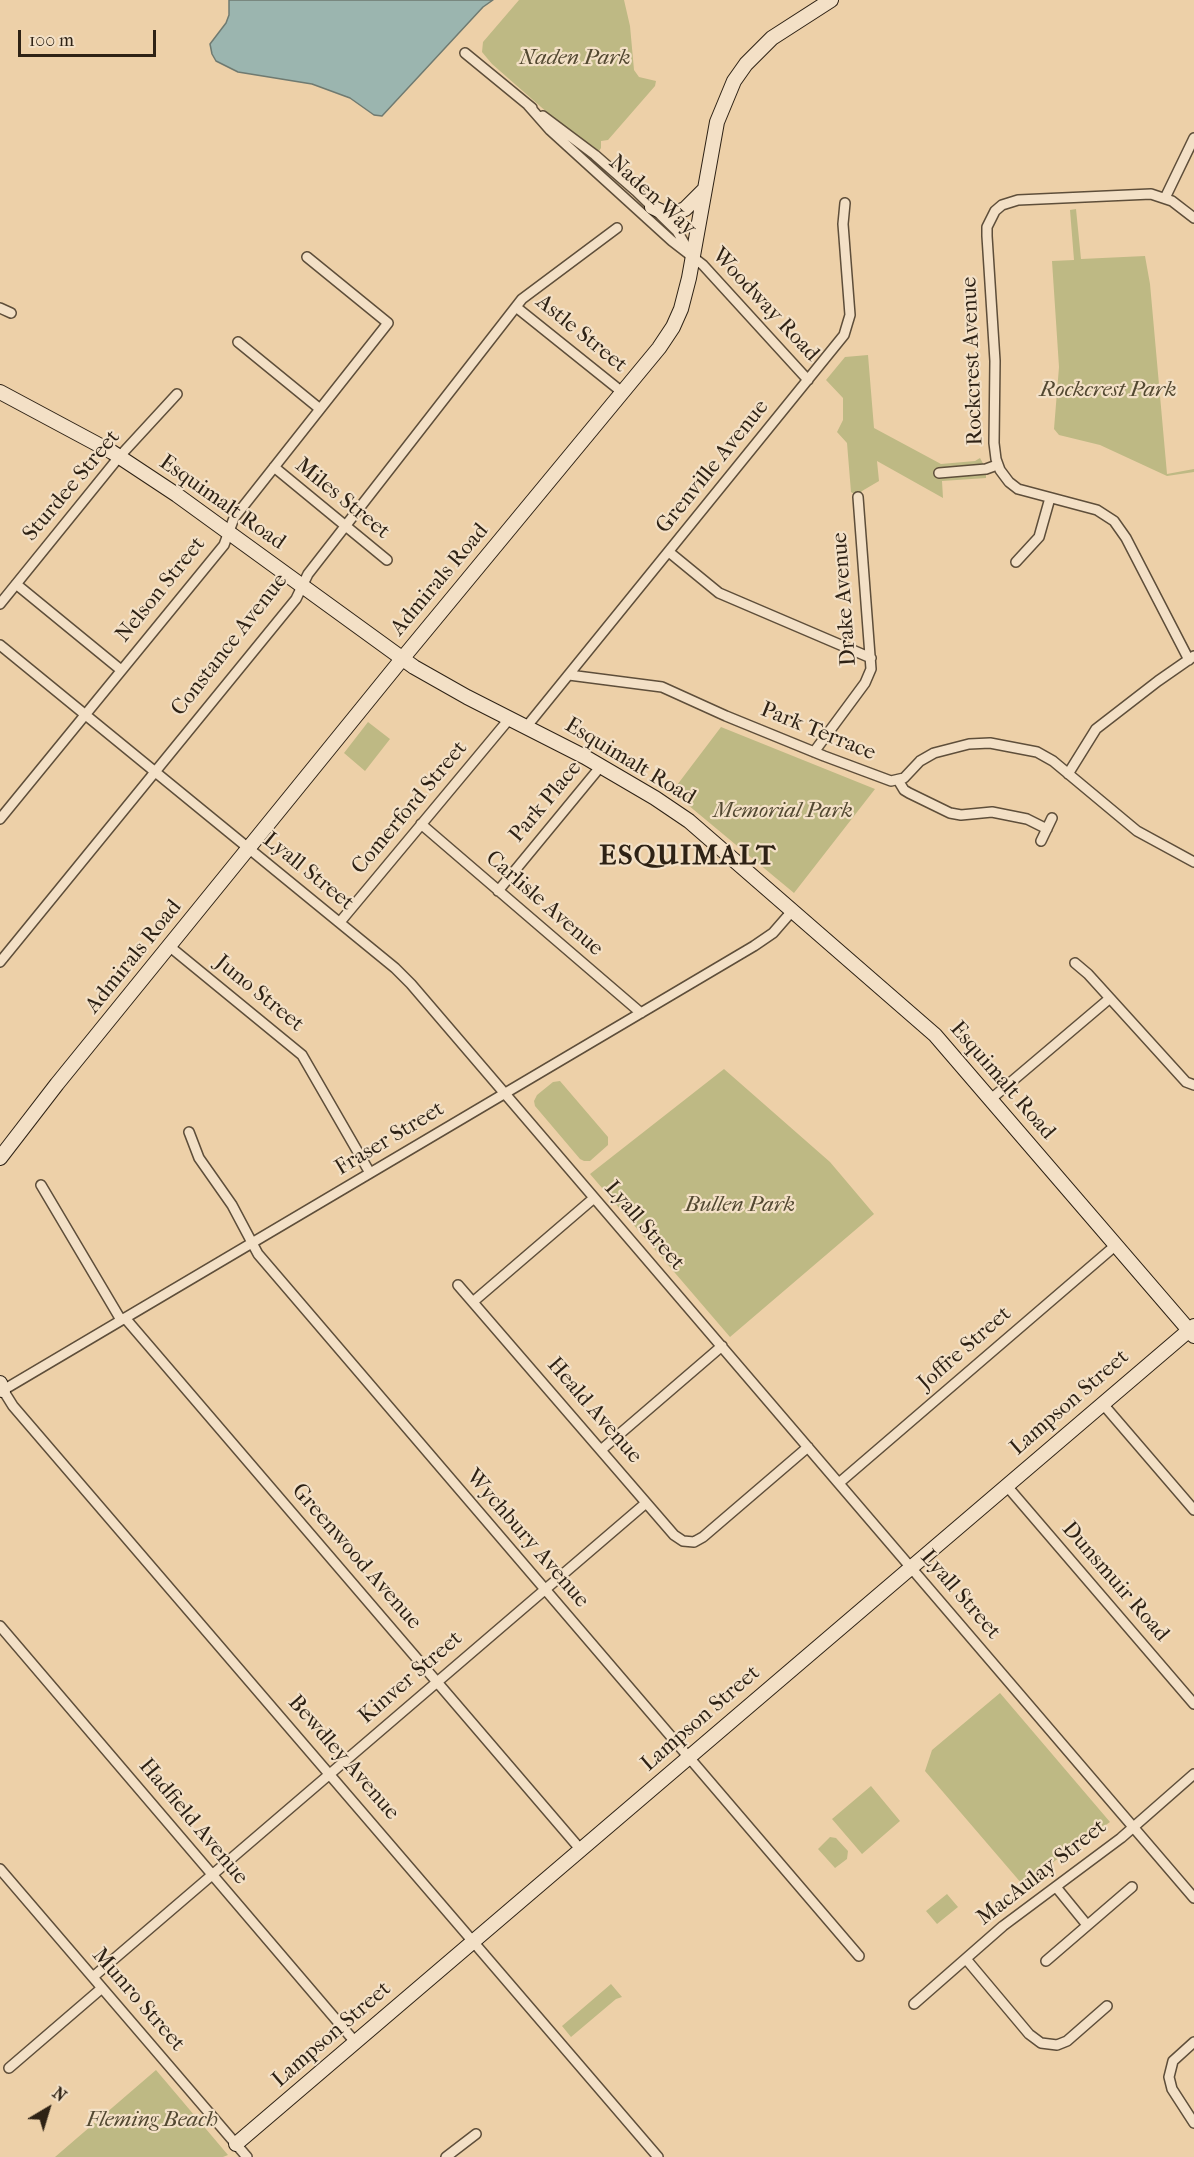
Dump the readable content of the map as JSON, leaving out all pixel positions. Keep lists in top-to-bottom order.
{
  "streets": {
    "street": [
      "Naden Way",
      "Woodway Road",
      "Astle Street",
      "Rockcrest Avenue",
      "Grenville Avenue",
      "Sturdee Street",
      "Miles Street",
      "Esquimalt Road",
      "Admirals Road",
      "Nelson Street",
      "Drake Avenue",
      "Constance Avenue",
      "Park Terrace",
      "Park Place",
      "Comerford Street",
      "Lyall Street",
      "Carlisle Avenue",
      "Juno Street",
      "Fraser Street",
      "Joffre Street",
      "Lampson Street",
      "Heald Avenue",
      "Wychbury Avenue",
      "Greenwood Avenue",
      "Dunsmuir Road",
      "Kinver Street",
      "Bewdley Avenue",
      "Hadfield Avenue",
      "MacAulay Street",
      "Munro Street"
    ]
  },
  "crossings": [
    ["Naden Way", "Woodway Road"],
    ["Naden Way", "Admirals Road"],
    ["Woodway Road", "Grenville Avenue"],
    ["Woodway Road", "Admirals Road"],
    ["Astle Street", "Admirals Road"],
    ["Astle Street", "Constance Avenue"],
    ["Grenville Avenue", "Esquimalt Road"],
    ["Grenville Avenue", "Park Terrace"],
    ["Sturdee Street", "Esquimalt Road"],
    ["Miles Street", "Nelson Street"],
    ["Miles Street", "Constance Avenue"],
    ["Esquimalt Road", "Admirals Road"],
    ["Esquimalt Road", "Nelson Street"],
    ["Esquimalt Road", "Constance Avenue"],
    ["Esquimalt Road", "Park Place"],
    ["Esquimalt Road", "Comerford Street"],
    ["Esquimalt Road", "Fraser Street"],
    ["Esquimalt Road", "Joffre Street"],
    ["Esquimalt Road", "Lampson Street"],
    ["Admirals Road", "Lyall Street"],
    ["Admirals Road", "Juno Street"],
    ["Nelson Street", "Lyall Street"],
    ["Drake Avenue", "Park Terrace"],
    ["Constance Avenue", "Lyall Street"],
    ["Park Place", "Carlisle Avenue"],
    ["Comerford Street", "Lyall Street"],
    ["Comerford Street", "Carlisle Avenue"],
    ["Lyall Street", "Fraser Street"],
    ["Lyall Street", "Joffre Street"],
    ["Lyall Street", "Lampson Street"],
    ["Lyall Street", "Heald Avenue"],
    ["Lyall Street", "MacAulay Street"],
    ["Carlisle Avenue", "Fraser Street"],
    ["Juno Street", "Fraser Street"],
    ["Fraser Street", "Wychbury Avenue"],
    ["Fraser Street", "Greenwood Avenue"],
    ["Fraser Street", "Bewdley Avenue"],
    ["Lampson Street", "Wychbury Avenue"],
    ["Lampson Street", "Greenwood Avenue"],
    ["Lampson Street", "Dunsmuir Road"],
    ["Lampson Street", "Bewdley Avenue"],
    ["Lampson Street", "Hadfield Avenue"],
    ["Lampson Street", "Munro Street"],
    ["Heald Avenue", "Kinver Street"],
    ["Wychbury Avenue", "Kinver Street"],
    ["Greenwood Avenue", "Kinver Street"],
    ["Kinver Street", "Bewdley Avenue"],
    ["Kinver Street", "Hadfield Avenue"],
    ["Kinver Street", "Munro Street"]
  ],
  "districts": ["ESQUIMALT"],
  "parks": [
    "Naden Park",
    "Rockcrest Park",
    "Memorial Park",
    "Bullen Park",
    "Fleming Beach"
  ],
  "scale_bar": "100 m",
  "north": "top right"
}
